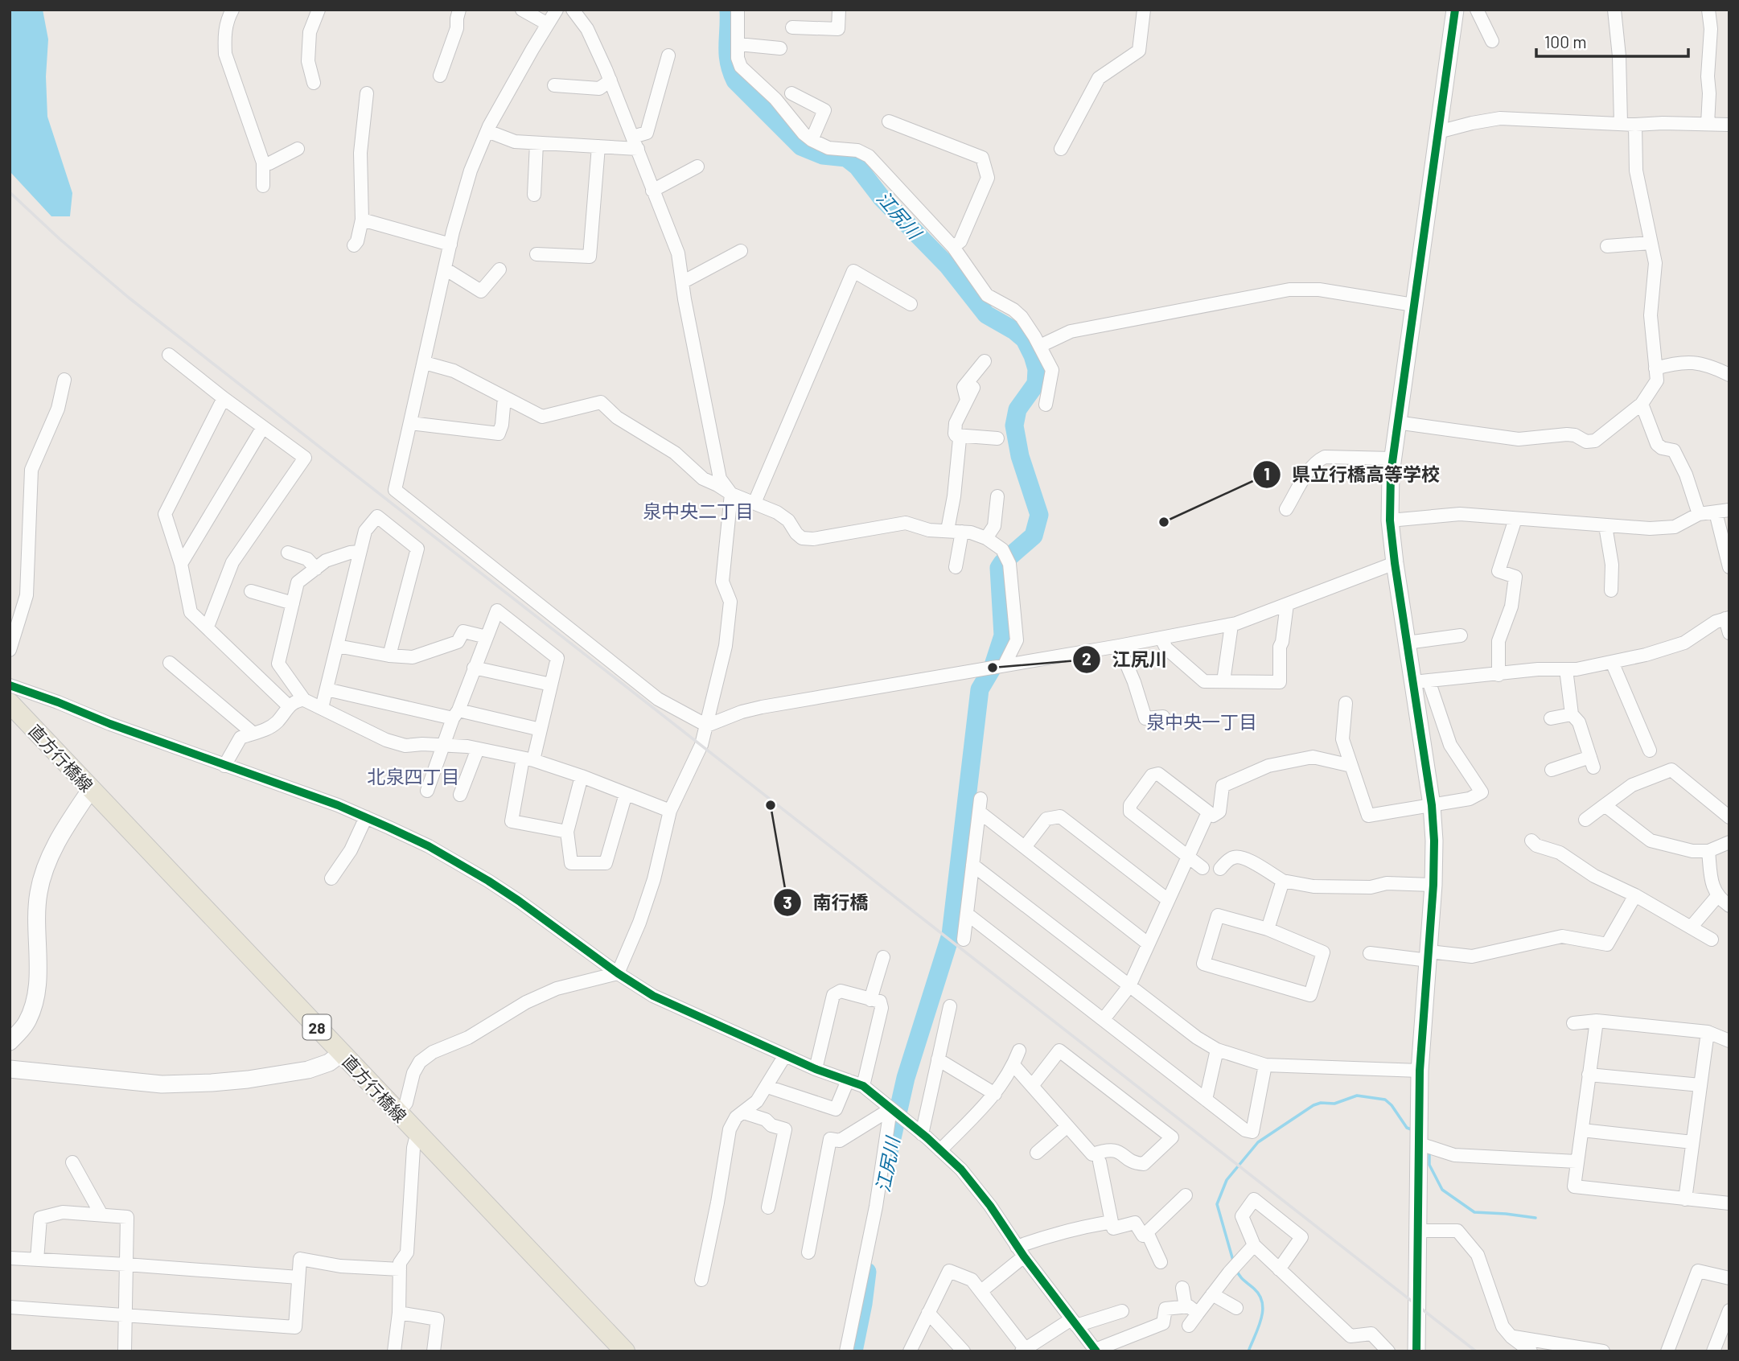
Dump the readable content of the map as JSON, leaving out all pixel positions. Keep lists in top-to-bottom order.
{
  "streets": {
    "main road": ["直方行橋線", "28"]
  },
  "districts": ["泉中央二丁目", "泉中央一丁目", "北泉四丁目"],
  "water": ["江尻川"],
  "places": ["県立行橋高等学校", "江尻川", "南行橋"],
  "scale_bar": "100 m"
}
